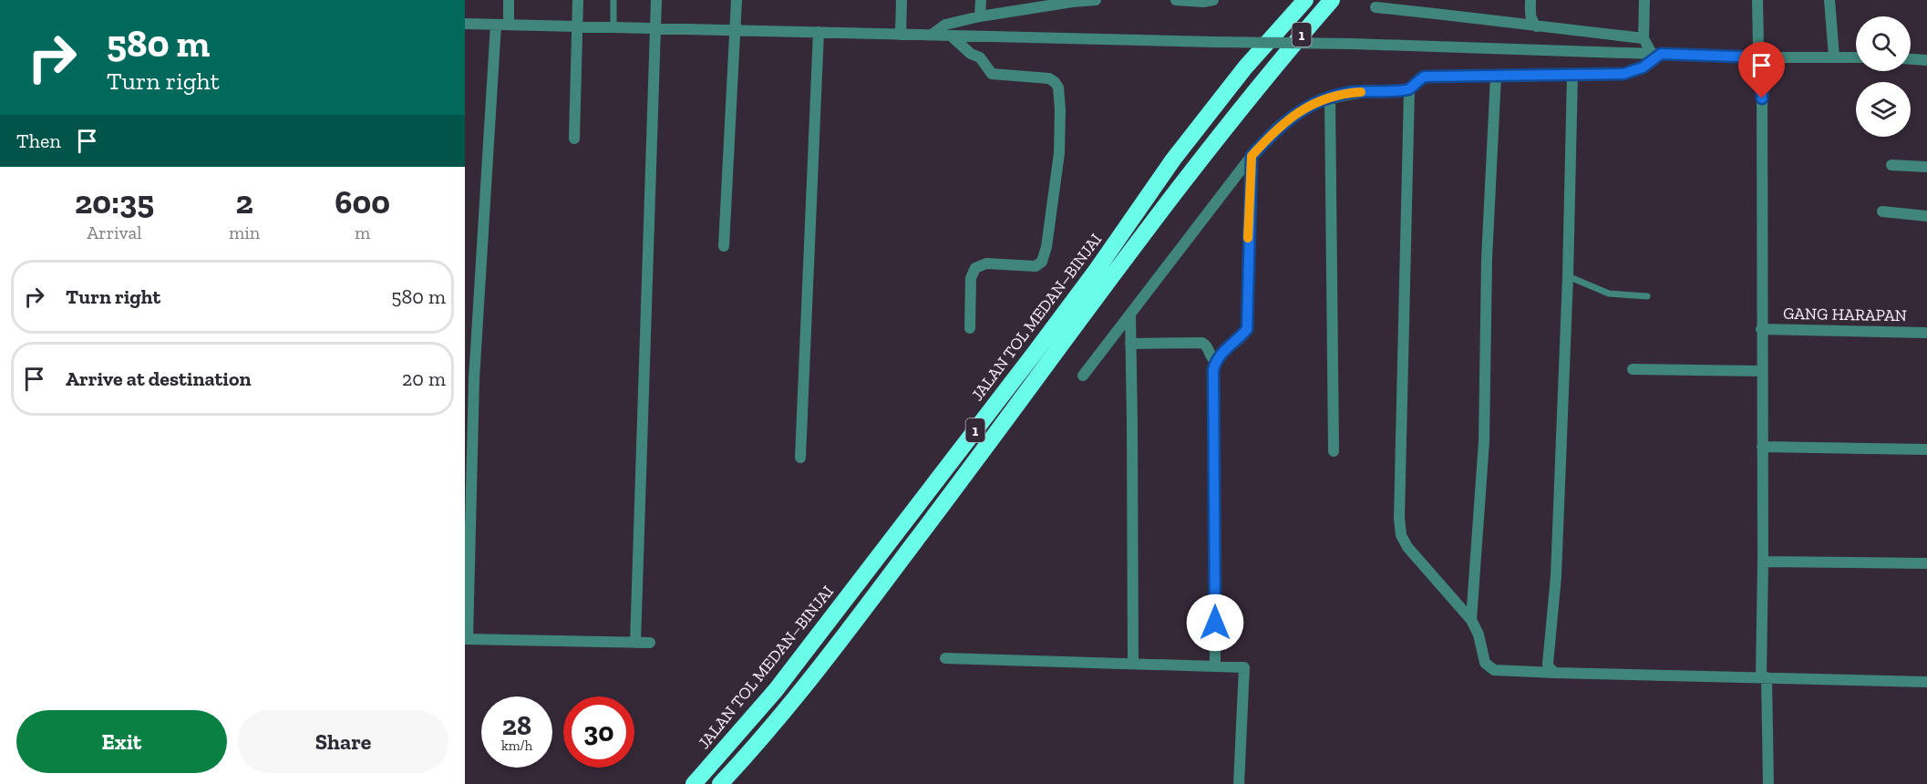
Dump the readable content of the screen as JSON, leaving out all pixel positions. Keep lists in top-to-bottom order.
{
  "streets": {
    "highway": ["1", "JALAN TOL MEDAN–BINJAI"],
    "street": ["GANG HARAPAN"]
  },
  "page": {
    "turn": ["580 m", "Turn right"],
    "then": "Then",
    "eta": [
      "20:35",
      "Arrival",
      "2",
      "min",
      "600",
      "m"
    ],
    "list": [
      {
        "name": "Turn right",
        "value": "580 m"
      },
      {
        "name": "Arrive at destination",
        "value": "20 m"
      }
    ],
    "speed": "28 km/h",
    "limit": "30",
    "buttons": ["Exit", "Share"]
  }
}
